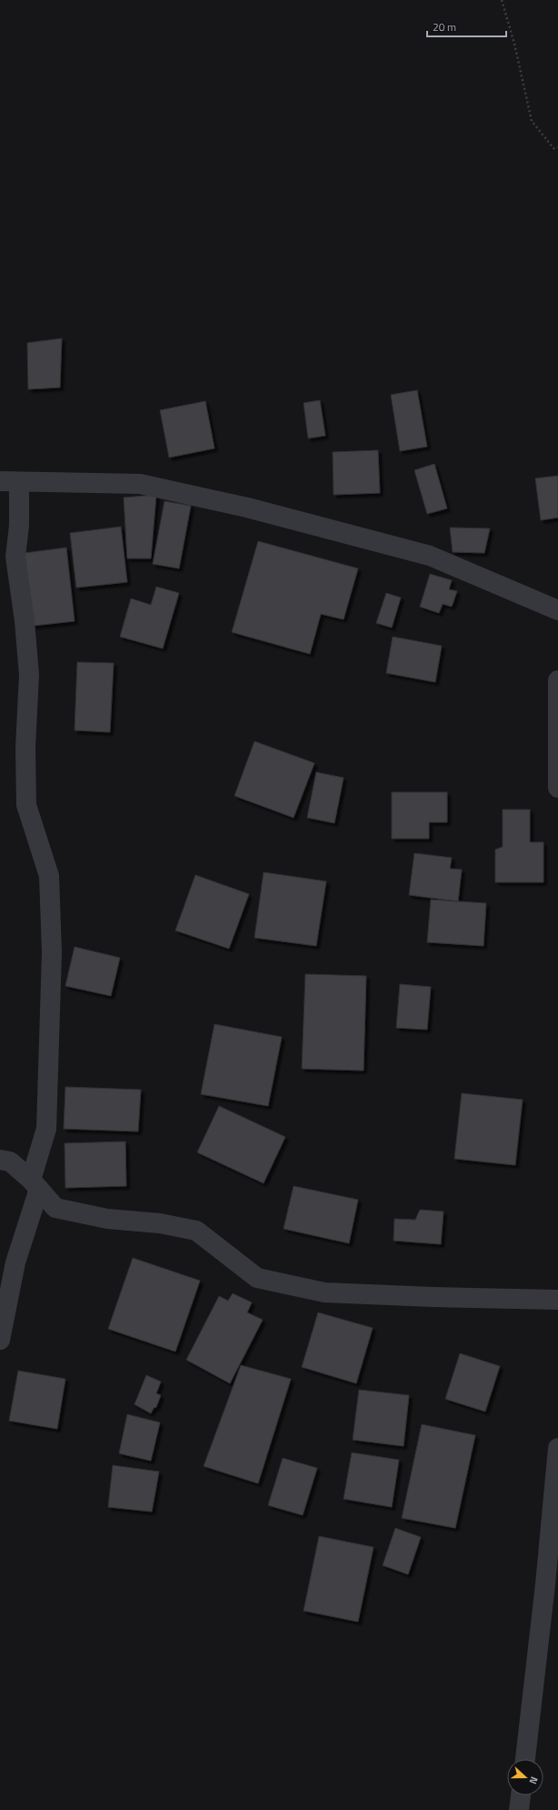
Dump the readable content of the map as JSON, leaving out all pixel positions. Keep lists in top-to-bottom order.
{
  "scale_bar": "20 m",
  "north": "right"
}
